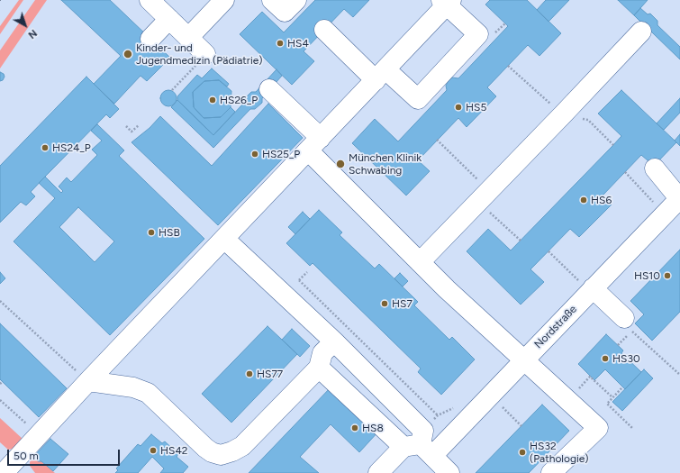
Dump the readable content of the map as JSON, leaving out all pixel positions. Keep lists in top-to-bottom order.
{
  "streets": {
    "street": ["Nordstraße"]
  },
  "places": [
    "HS4",
    "Kinder- und Jugendmedizin (Pädiatrie)",
    "HS26_P",
    "HS5",
    "HS24_P",
    "HS25_P",
    "München Klinik Schwabing",
    "HS6",
    "HSB",
    "HS10",
    "HS7",
    "HS30",
    "HS77",
    "HS8",
    "HS42",
    "HS32 (Pathologie)"
  ],
  "scale_bar": "50 m",
  "north": "bottom right"
}
